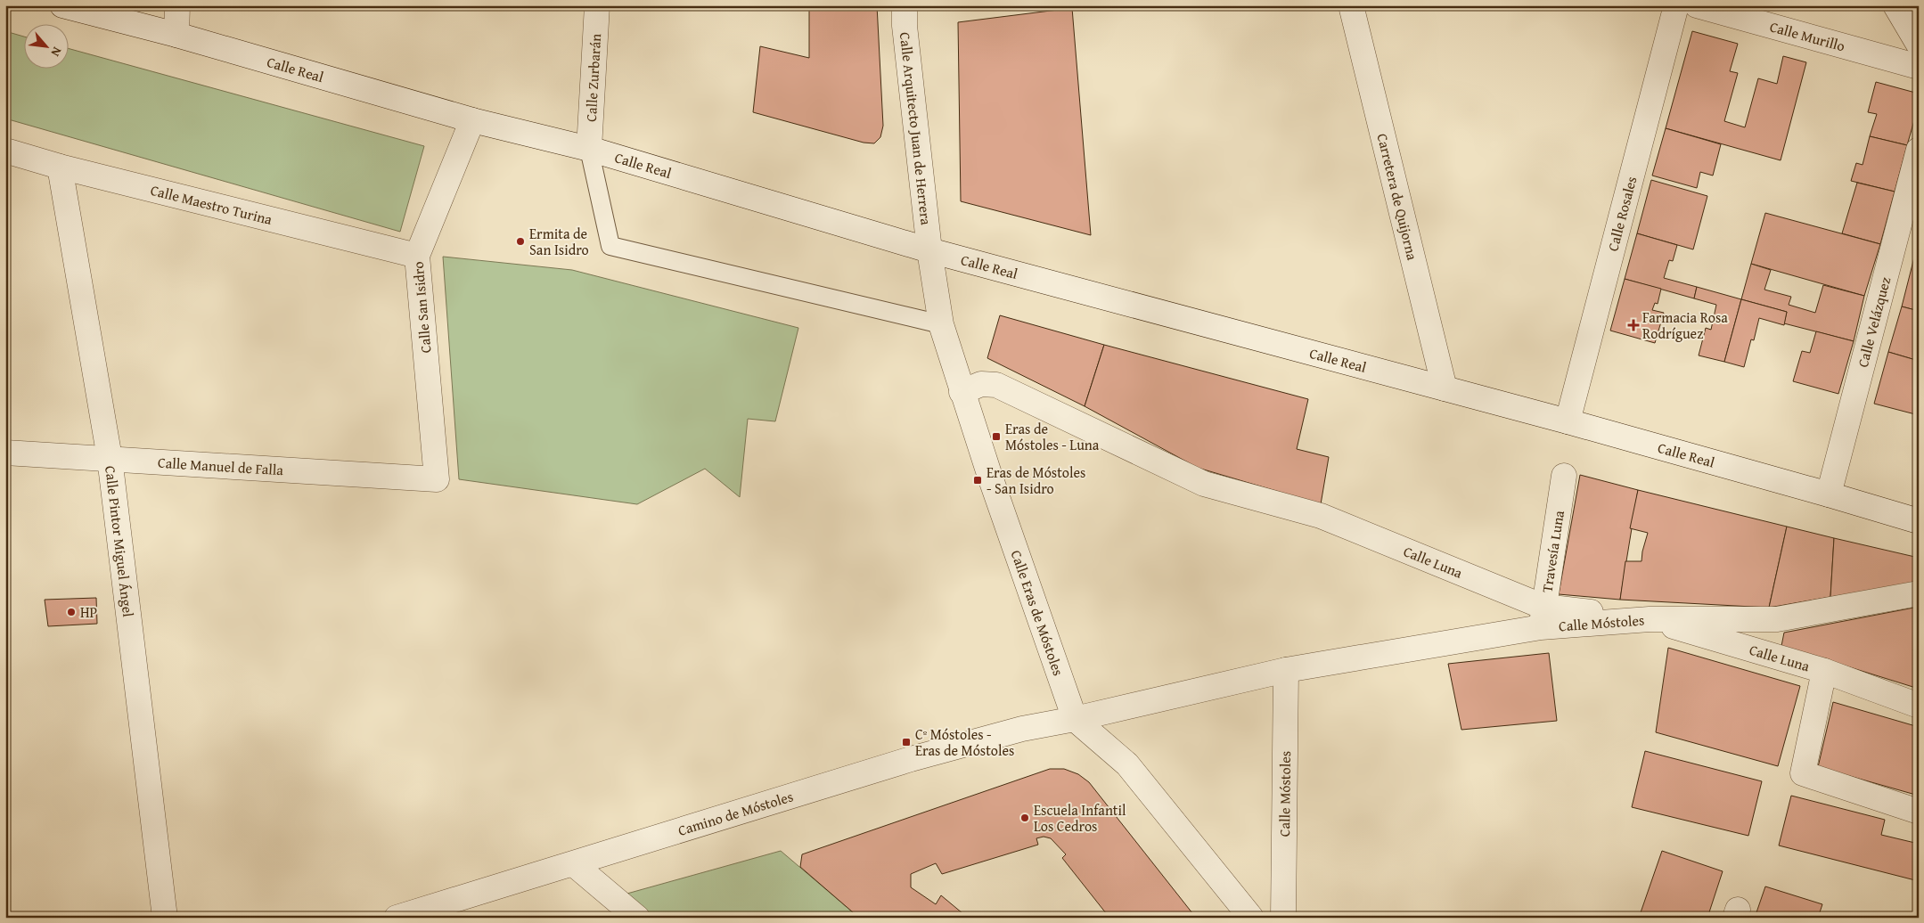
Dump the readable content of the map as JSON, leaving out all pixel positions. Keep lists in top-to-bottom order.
{
  "streets": {
    "street": [
      "Calle Murillo",
      "Calle Real",
      "Calle Zurbarán",
      "Calle Arquitecto Juan de Herrera",
      "Carretera de Quijorna",
      "Calle Maestro Turina",
      "Calle Rosales",
      "Calle San Isidro",
      "Calle Velázquez",
      "Calle Manuel de Falla",
      "Calle Pintor Miguel Ángel",
      "Travesía Luna",
      "Calle Luna",
      "Calle Eras de Móstoles",
      "Calle Móstoles",
      "Camino de Móstoles"
    ]
  },
  "crossings": [
    ["Calle Real", "Calle Zurbarán"],
    ["Calle Real", "Calle Arquitecto Juan de Herrera"],
    ["Calle Real", "Carretera de Quijorna"],
    ["Calle Real", "Calle Rosales"],
    ["Calle Real", "Calle San Isidro"],
    ["Calle Real", "Calle Velázquez"],
    ["Calle Real", "Calle Eras de Móstoles"],
    ["Calle Arquitecto Juan de Herrera", "Calle Eras de Móstoles"],
    ["Calle Maestro Turina", "Calle San Isidro"],
    ["Calle Maestro Turina", "Calle Pintor Miguel Ángel"],
    ["Calle San Isidro", "Calle Manuel de Falla"],
    ["Calle Manuel de Falla", "Calle Pintor Miguel Ángel"],
    ["Travesía Luna", "Calle Luna"],
    ["Travesía Luna", "Calle Móstoles"],
    ["Calle Luna", "Calle Eras de Móstoles"],
    ["Calle Luna", "Calle Móstoles"],
    ["Calle Eras de Móstoles", "Calle Móstoles"],
    ["Calle Eras de Móstoles", "Camino de Móstoles"],
    ["Calle Móstoles", "Camino de Móstoles"]
  ],
  "places": {
    "other": ["Ermita de San Isidro", "HP", "Escuela Infantil Los Cedros"],
    "health": ["Farmacia Rosa Rodríguez"],
    "transit": ["Eras de Móstoles - Luna", "Eras de Móstoles - San Isidro", "Cº Móstoles - Eras de Móstoles"]
  },
  "north": "bottom right"
}
